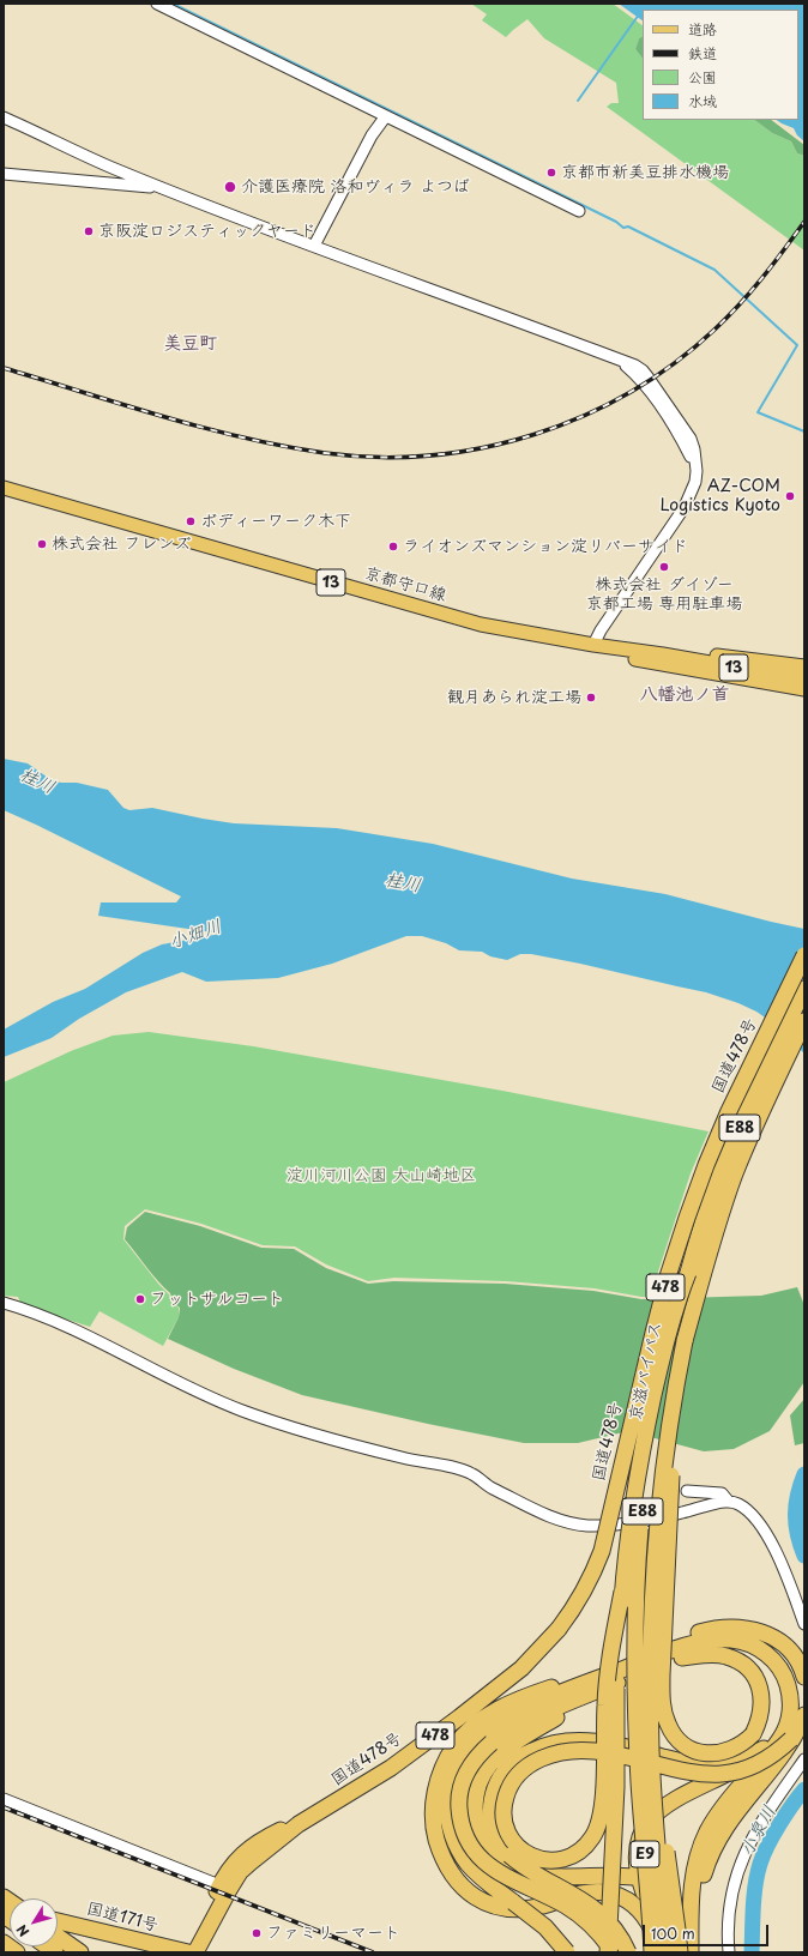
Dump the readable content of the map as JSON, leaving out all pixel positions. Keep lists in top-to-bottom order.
{
  "streets": {
    "highway": [
      "国道478号",
      "E88",
      "478",
      "京滋バイパス",
      "E9",
      "国道171号"
    ],
    "main road": ["13", "京都守口線"]
  },
  "crossings": [
    ["13", "京都守口線"],
    ["E88", "京滋バイパス"],
    ["京滋バイパス", "E9"]
  ],
  "districts": ["美豆町", "八幡池ノ首"],
  "water": ["桂川", "小畑川", "小泉川"],
  "parks": ["淀川河川公園 大山崎地区"],
  "places": [
    "京都市新美豆排水機場",
    "介護医療院 洛和ヴィラ よつば",
    "京阪淀ロジスティックヤード",
    "AZ-COM Logistics Kyoto",
    "ボディーワーク木下",
    "株式会社 フレンズ",
    "ライオンズマンション淀リバーサイド",
    "株式会社 ダイゾー 京都工場 専用駐車場",
    "観月あられ淀工場",
    "フットサルコート",
    "ファミリーマート"
  ],
  "legend": [
    "道路",
    "鉄道",
    "公園",
    "水域"
  ],
  "scale_bar": "100 m",
  "north": "bottom left"
}
